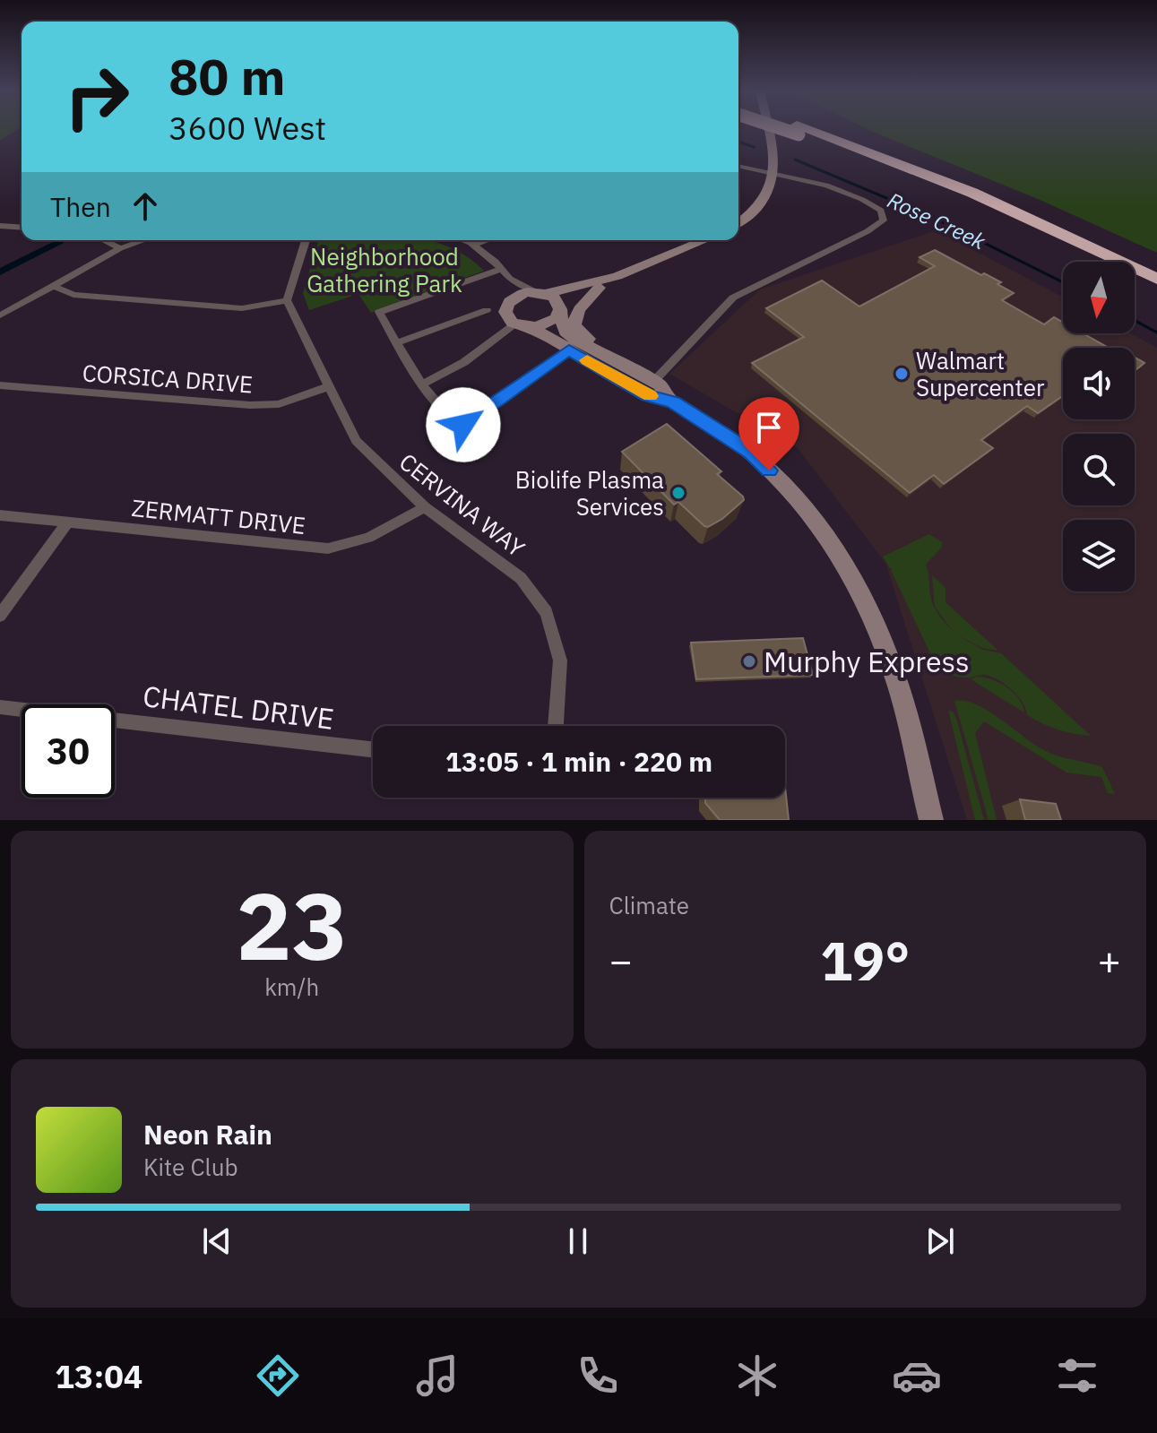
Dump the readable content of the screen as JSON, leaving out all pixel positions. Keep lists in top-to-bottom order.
{
  "streets": {
    "street": [
      "CORSICA DRIVE",
      "CERVINA WAY",
      "ZERMATT DRIVE",
      "CHATEL DRIVE"
    ]
  },
  "crossings": [
    ["CORSICA DRIVE", "CERVINA WAY"],
    ["CERVINA WAY", "ZERMATT DRIVE"]
  ],
  "water": ["Rose Creek"],
  "parks": ["Neighborhood Gathering Park"],
  "places": ["Walmart Supercenter", "Biolife Plasma Services", "Murphy Express"],
  "north": "bottom",
  "page": {
    "turn": ["80 m", "3600 West"],
    "then": "Then",
    "limit": "30",
    "trip": "13:05 · 1 min · 220 m",
    "tile": [
      ["23", "km/h"],
      "Climate"
    ],
    "heat": ["−", "19°", "+"],
    "song": ["Neon Rain", "Kite Club"],
    "tabs": "13:04"
  }
}
